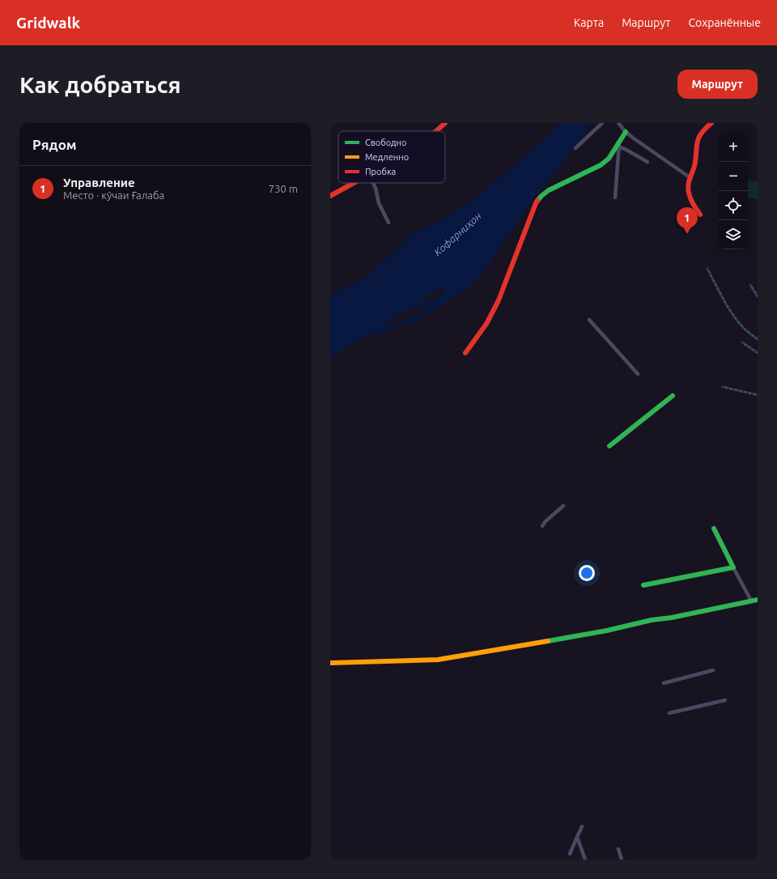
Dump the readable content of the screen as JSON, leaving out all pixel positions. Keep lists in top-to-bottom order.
{
  "water": ["Кофарниҳон"],
  "legend": ["Свободно", "Медленно", "Пробка"],
  "page": {
    "header": "Gridwalk",
    "nav": ["Карта", "Маршрут", "Сохранённые"],
    "buttons": "Маршрут",
    "title": "Как добраться",
    "heading": "Рядом",
    "map_buttons": ["+", "−"],
    "list": [
      {
        "mark": "1",
        "name": "Управление",
        "note": "Место · кӯчаи Ғалаба",
        "value": "730 m"
      }
    ],
    "pins": "1"
  }
}
